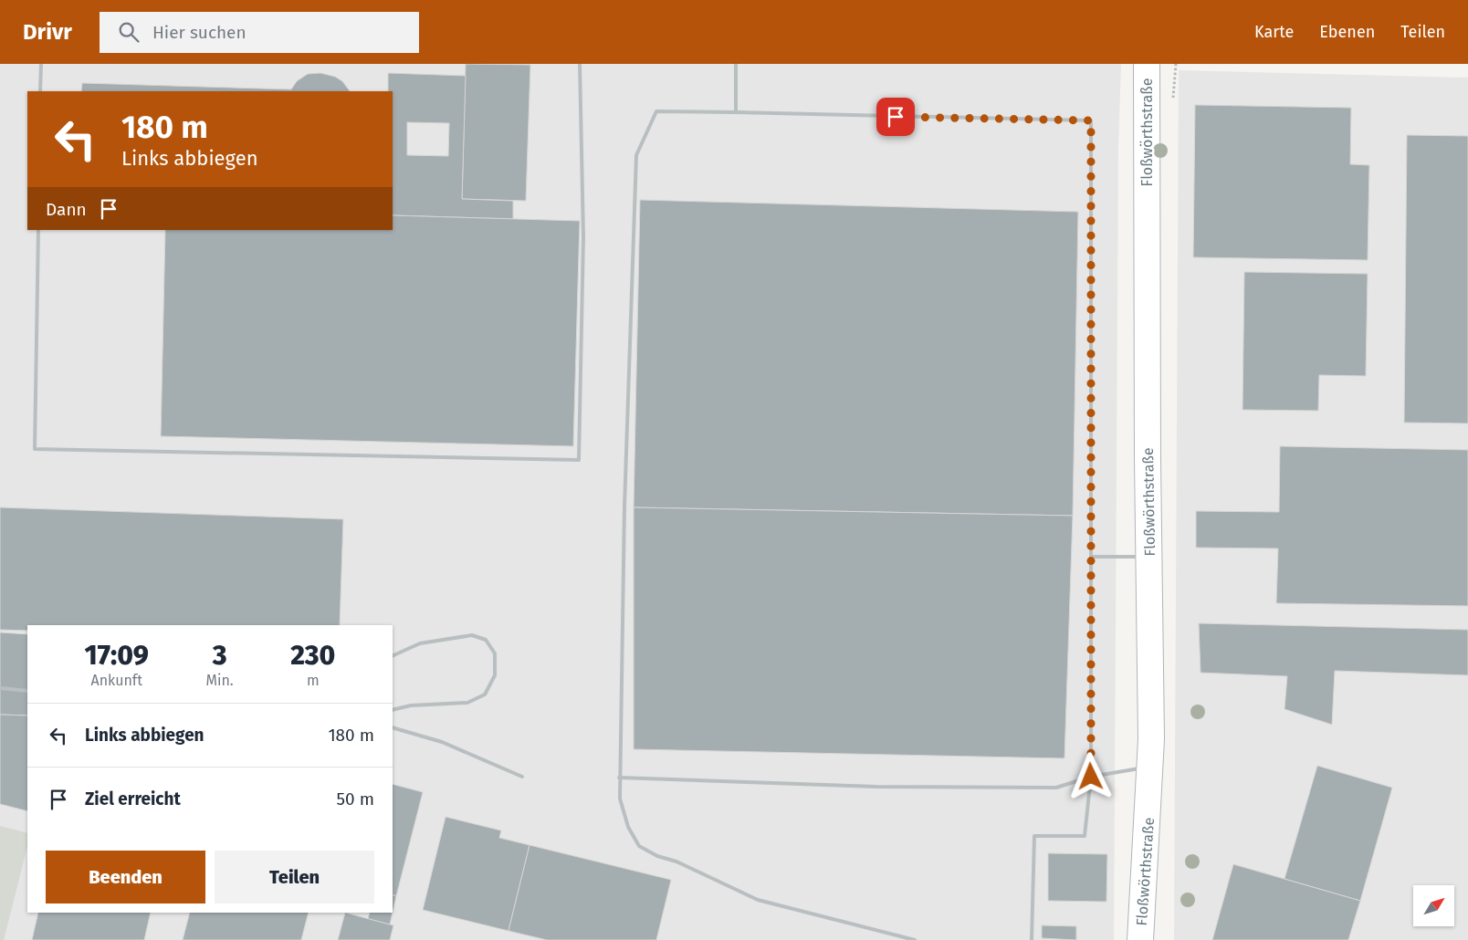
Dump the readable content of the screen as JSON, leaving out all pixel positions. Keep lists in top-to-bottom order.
{
  "streets": {
    "main road": ["Floßwörthstraße"]
  },
  "north": "top right",
  "page": {
    "header": "Drivr",
    "search": "Hier suchen",
    "nav": ["Karte", "Ebenen", "Teilen"],
    "turn": ["180 m", "Links abbiegen"],
    "then": "Dann",
    "eta": [
      "17:09",
      "Ankunft",
      "3",
      "Min.",
      "230",
      "m"
    ],
    "list": [
      {
        "name": "Links abbiegen",
        "value": "180 m"
      },
      {
        "name": "Ziel erreicht",
        "value": "50 m"
      }
    ],
    "buttons": ["Beenden", "Teilen"]
  }
}
